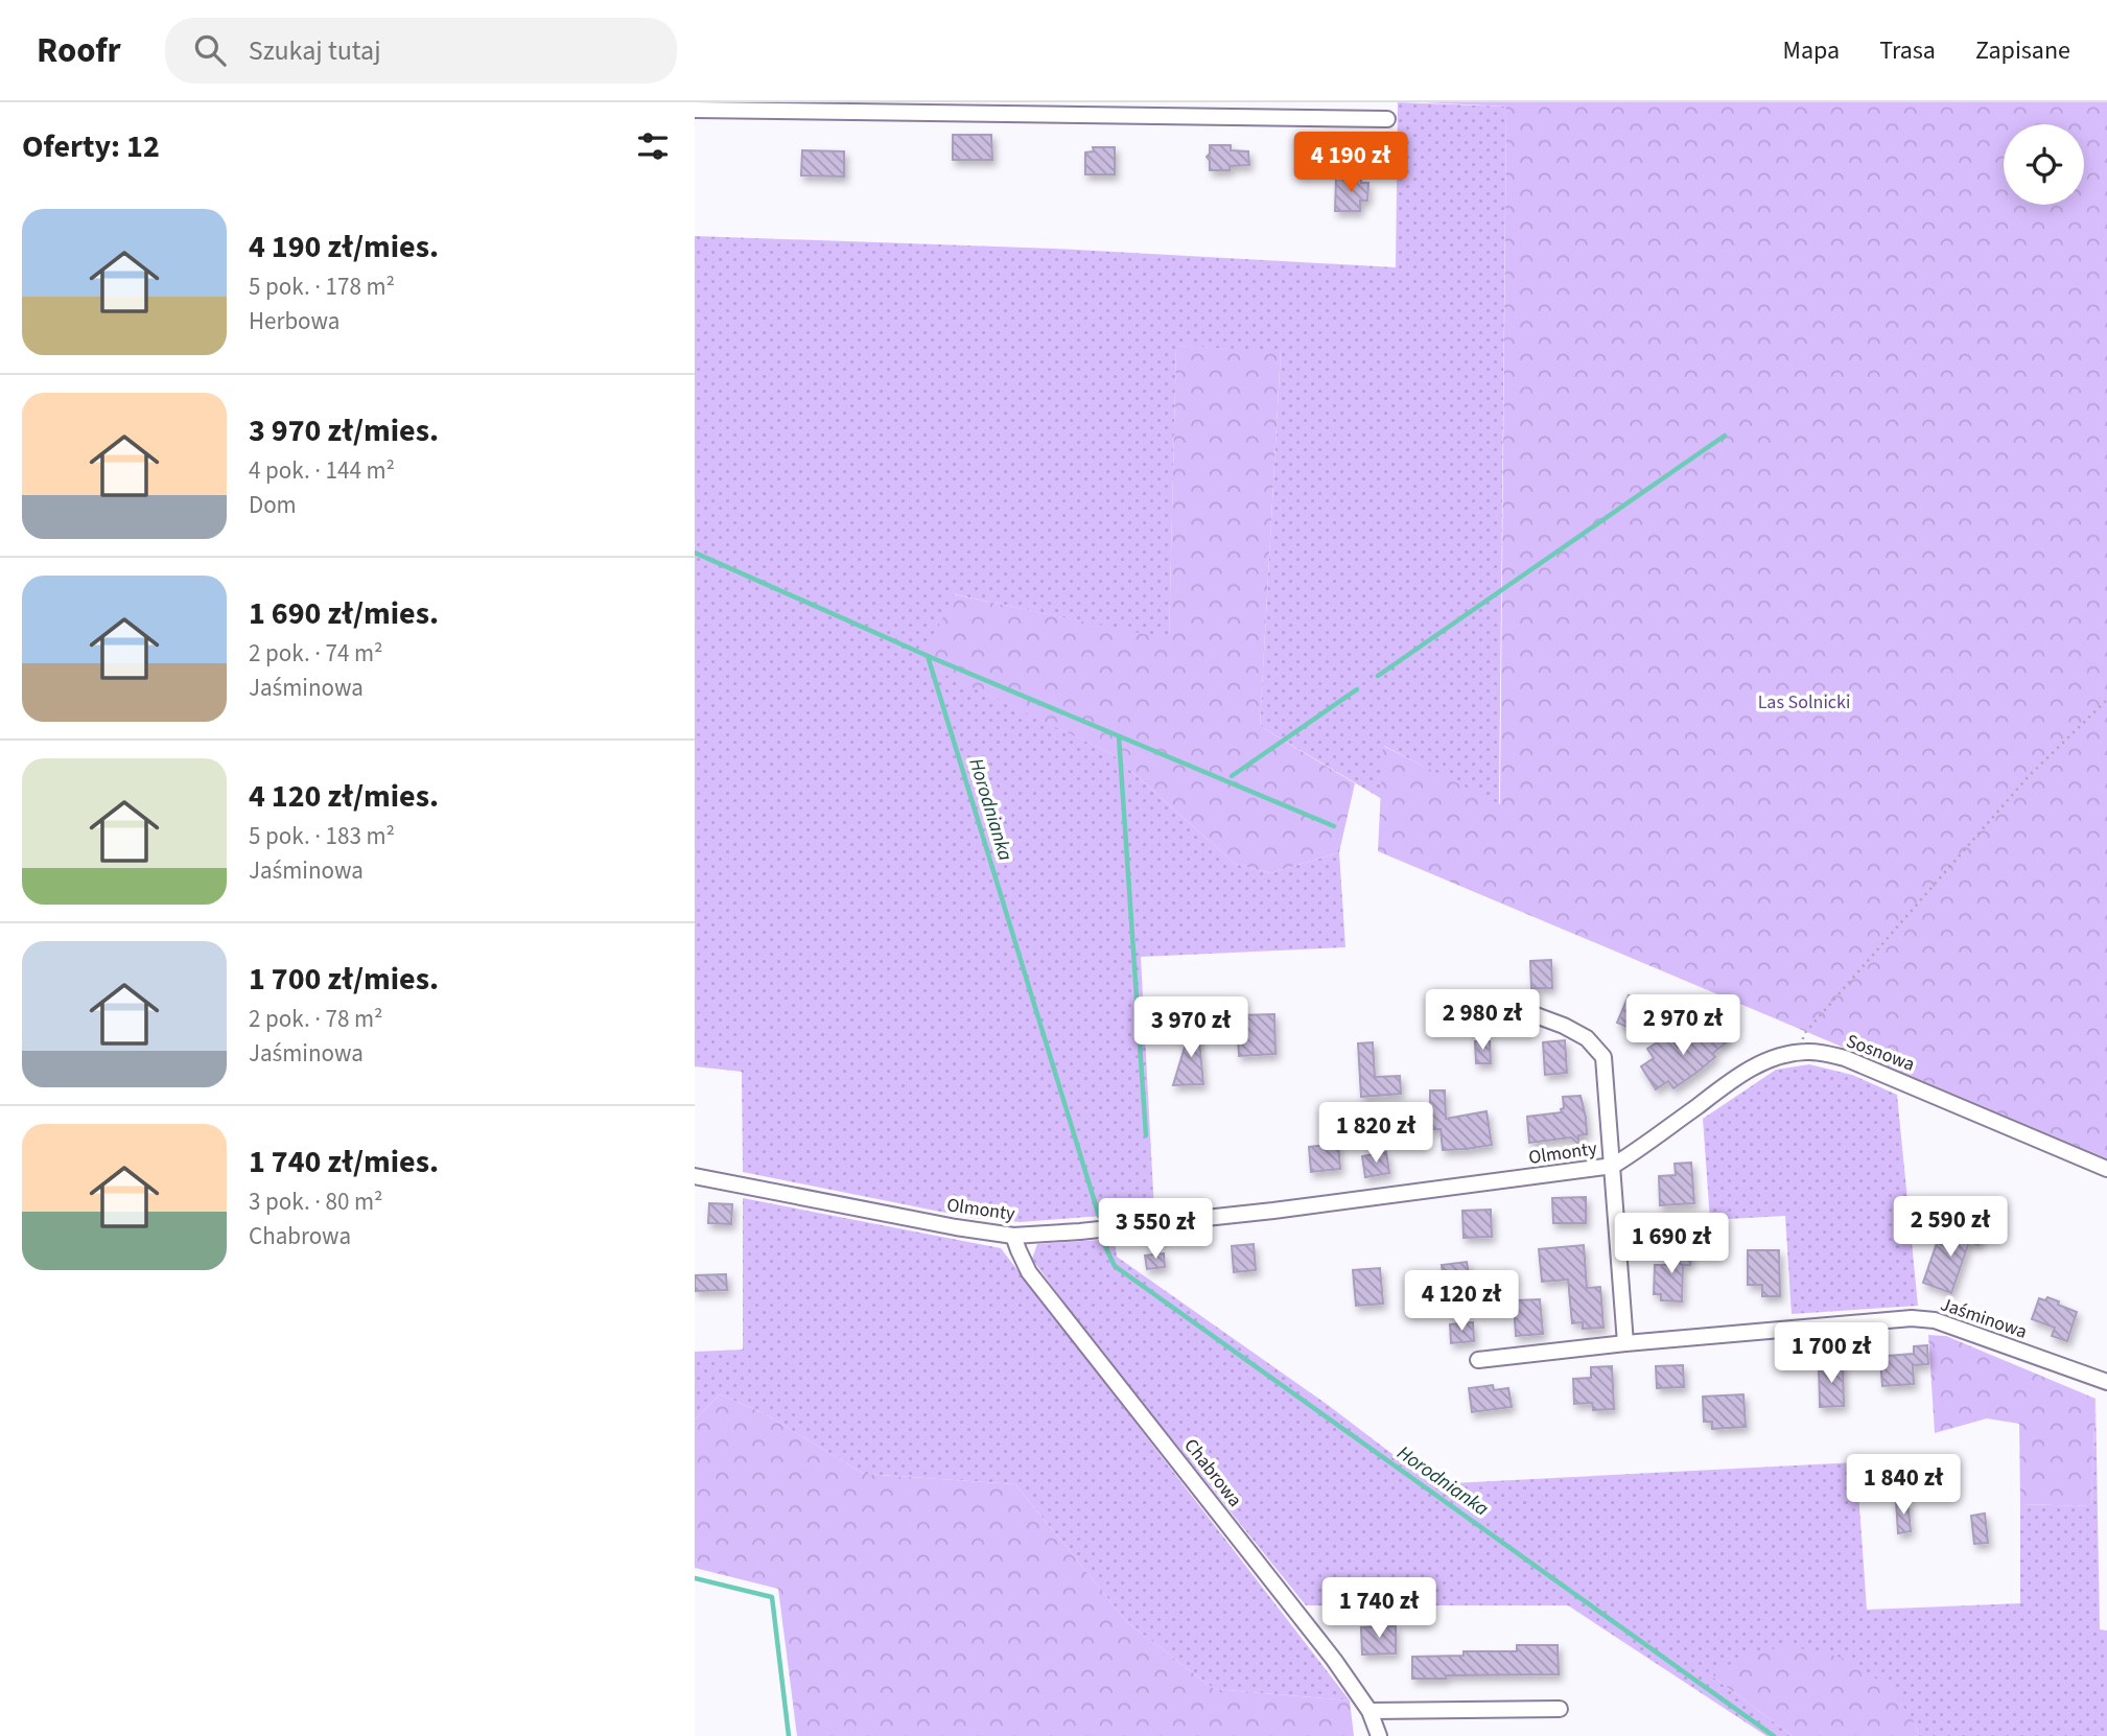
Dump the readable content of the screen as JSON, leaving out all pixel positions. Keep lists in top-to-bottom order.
{
  "streets": {
    "street": [
      "Sosnowa",
      "Olmonty",
      "Jaśminowa",
      "Chabrowa"
    ]
  },
  "crossings": [
    ["Sosnowa", "Olmonty"],
    ["Olmonty", "Chabrowa"]
  ],
  "water": ["Horodnianka"],
  "parks": ["Las Solnicki"],
  "page": {
    "header": "Roofr",
    "search": "Szukaj tutaj",
    "nav": ["Mapa", "Trasa", "Zapisane"],
    "heading": "Oferty: 12",
    "price": [
      "4 190 zł",
      "2 980 zł",
      "2 970 zł",
      "3 970 zł",
      "1 820 zł",
      "2 590 zł",
      "3 550 zł",
      "1 690 zł",
      "4 120 zł",
      "1 700 zł",
      "1 840 zł",
      "1 740 zł"
    ],
    "list": [
      {
        "name": "4 190 zł/mies.",
        "note": "5 pok. · 178 m² · Herbowa"
      },
      {
        "name": "3 970 zł/mies.",
        "note": "4 pok. · 144 m² · Dom"
      },
      {
        "name": "1 690 zł/mies.",
        "note": "2 pok. · 74 m² · Jaśminowa"
      },
      {
        "name": "4 120 zł/mies.",
        "note": "5 pok. · 183 m² · Jaśminowa"
      },
      {
        "name": "1 700 zł/mies.",
        "note": "2 pok. · 78 m² · Jaśminowa"
      },
      {
        "name": "1 740 zł/mies.",
        "note": "3 pok. · 80 m² · Chabrowa"
      }
    ]
  }
}
